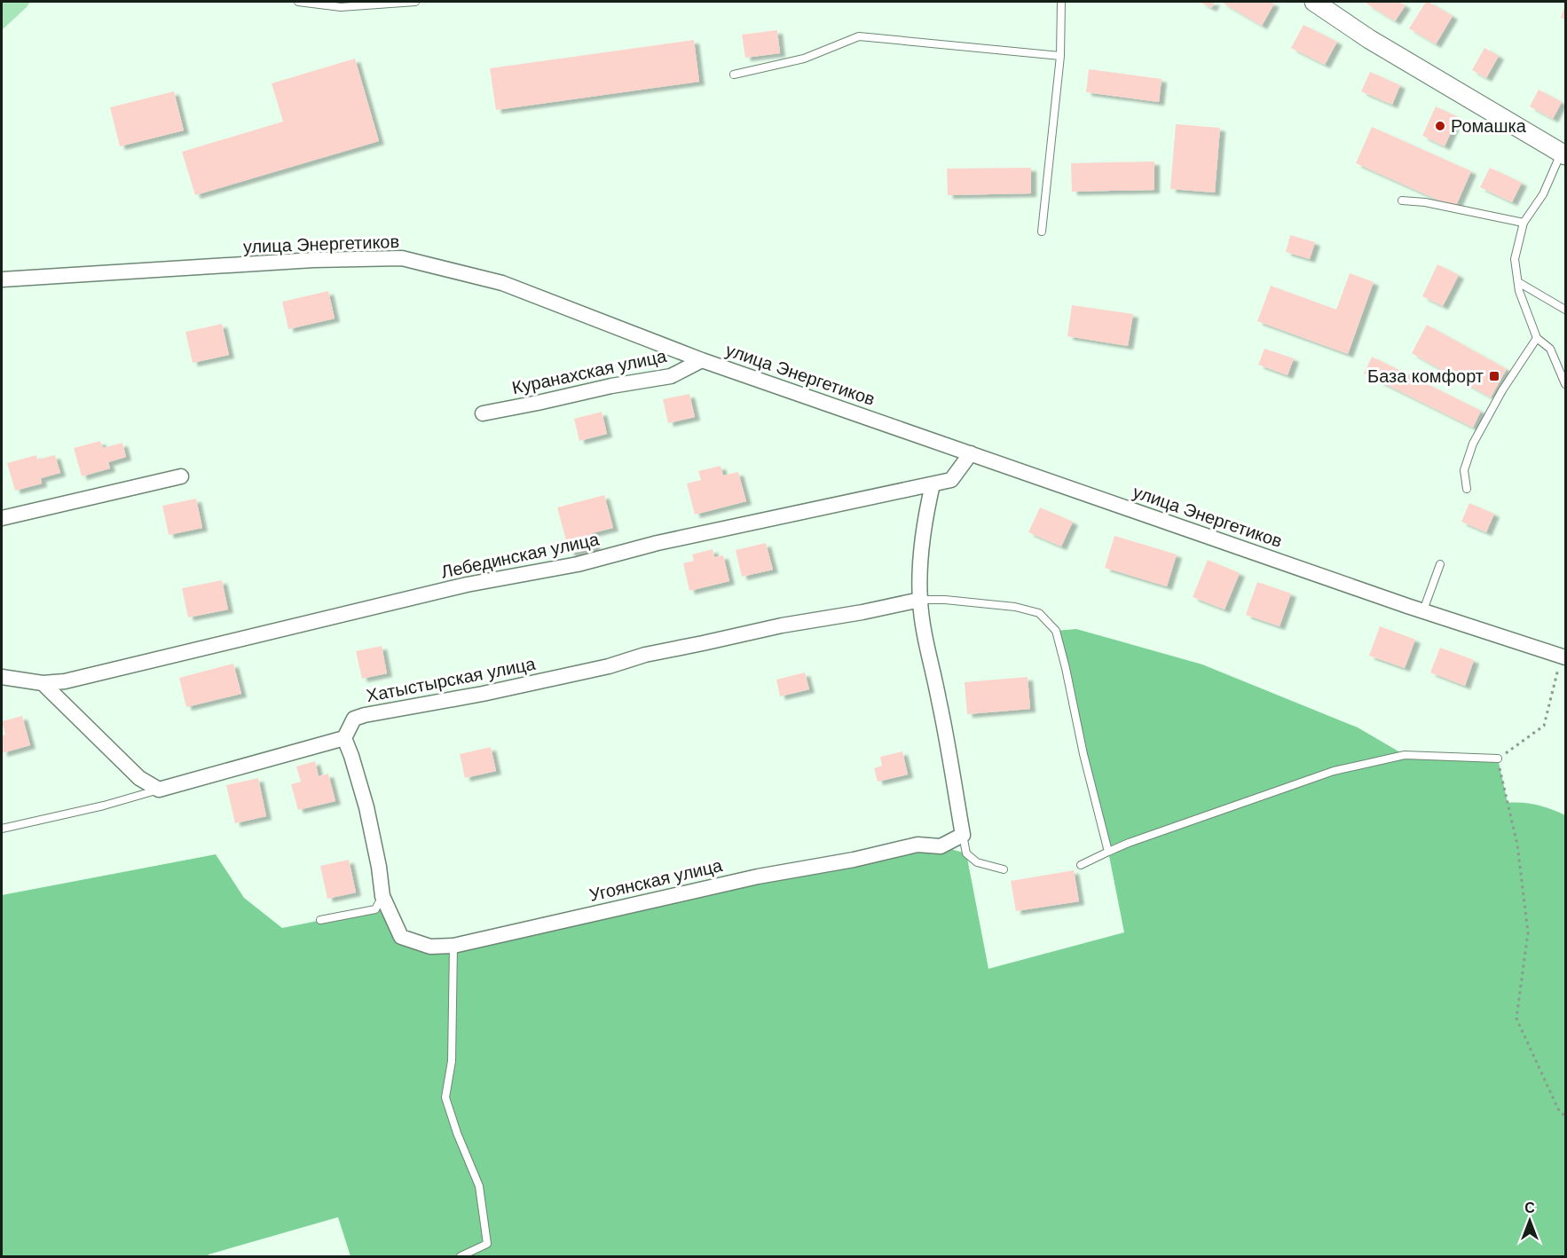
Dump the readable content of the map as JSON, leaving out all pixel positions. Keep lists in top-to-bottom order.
{
  "streets": {
    "street": [
      "улица Энергетиков",
      "Куранахская улица",
      "Лебединская улица",
      "Хатыстырская улица",
      "Угоянская улица"
    ]
  },
  "crossings": [
    ["улица Энергетиков", "Куранахская улица"],
    ["улица Энергетиков", "Лебединская улица"],
    ["Хатыстырская улица", "Угоянская улица"]
  ],
  "places": {
    "other": ["Ромашка"],
    "transit": ["База комфорт"]
  },
  "north": "top"
}
